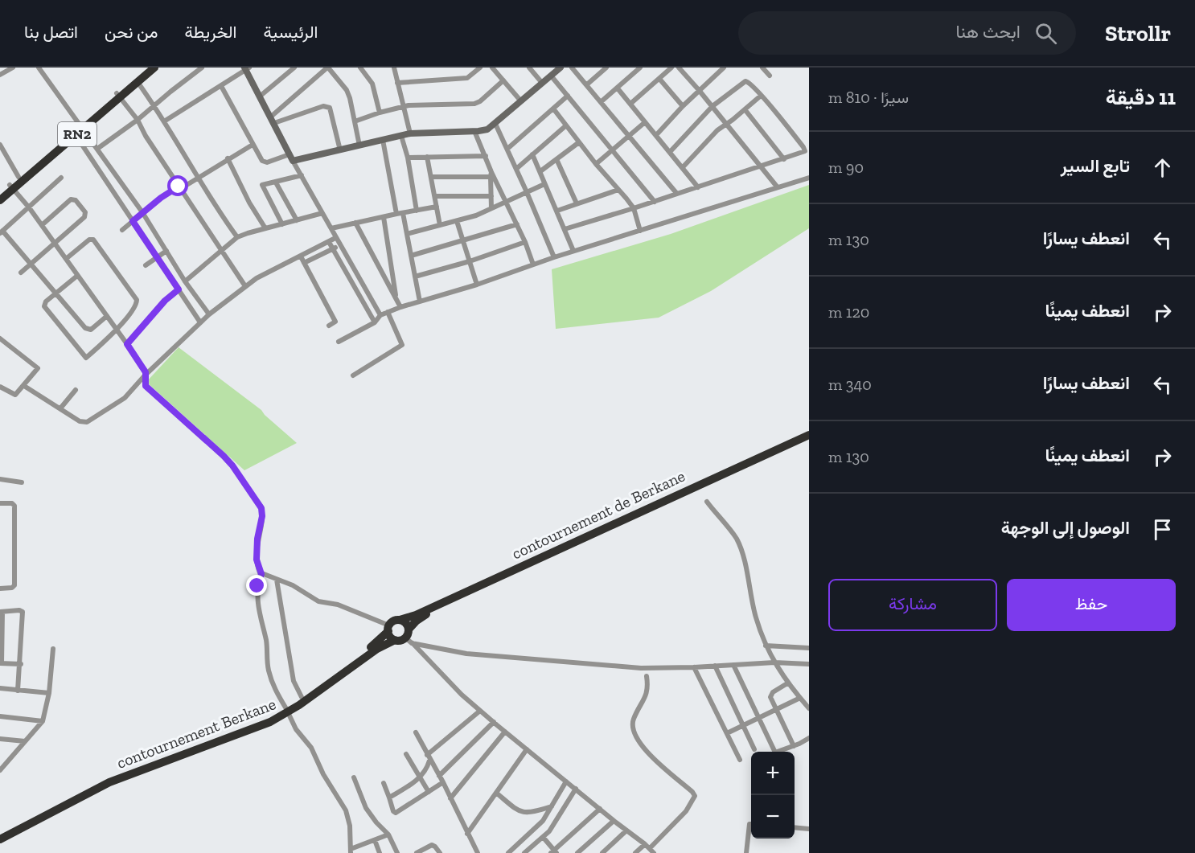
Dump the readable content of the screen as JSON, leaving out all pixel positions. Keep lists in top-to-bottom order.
{
  "streets": {
    "highway": ["RN2", "contournement de Berkane", "contournement Berkane"]
  },
  "crossings": [
    ["contournement de Berkane", "contournement Berkane"]
  ],
  "page": {
    "header": "Strollr",
    "search": "ابحث هنا",
    "nav": [
      "الرئيسية",
      "الخريطة",
      "من نحن",
      "اتصل بنا"
    ],
    "heading": ["11 دقيقة", "سيرًا · 810 m"],
    "list": [
      ["تابع السير", "90 m"],
      ["انعطف يسارًا", "130 m"],
      ["انعطف يمينًا", "120 m"],
      ["انعطف يسارًا", "340 m"],
      ["انعطف يمينًا", "130 m"],
      "الوصول إلى الوجهة"
    ],
    "buttons": ["حفظ", "مشاركة"],
    "map_buttons": ["+", "−"]
  }
}
